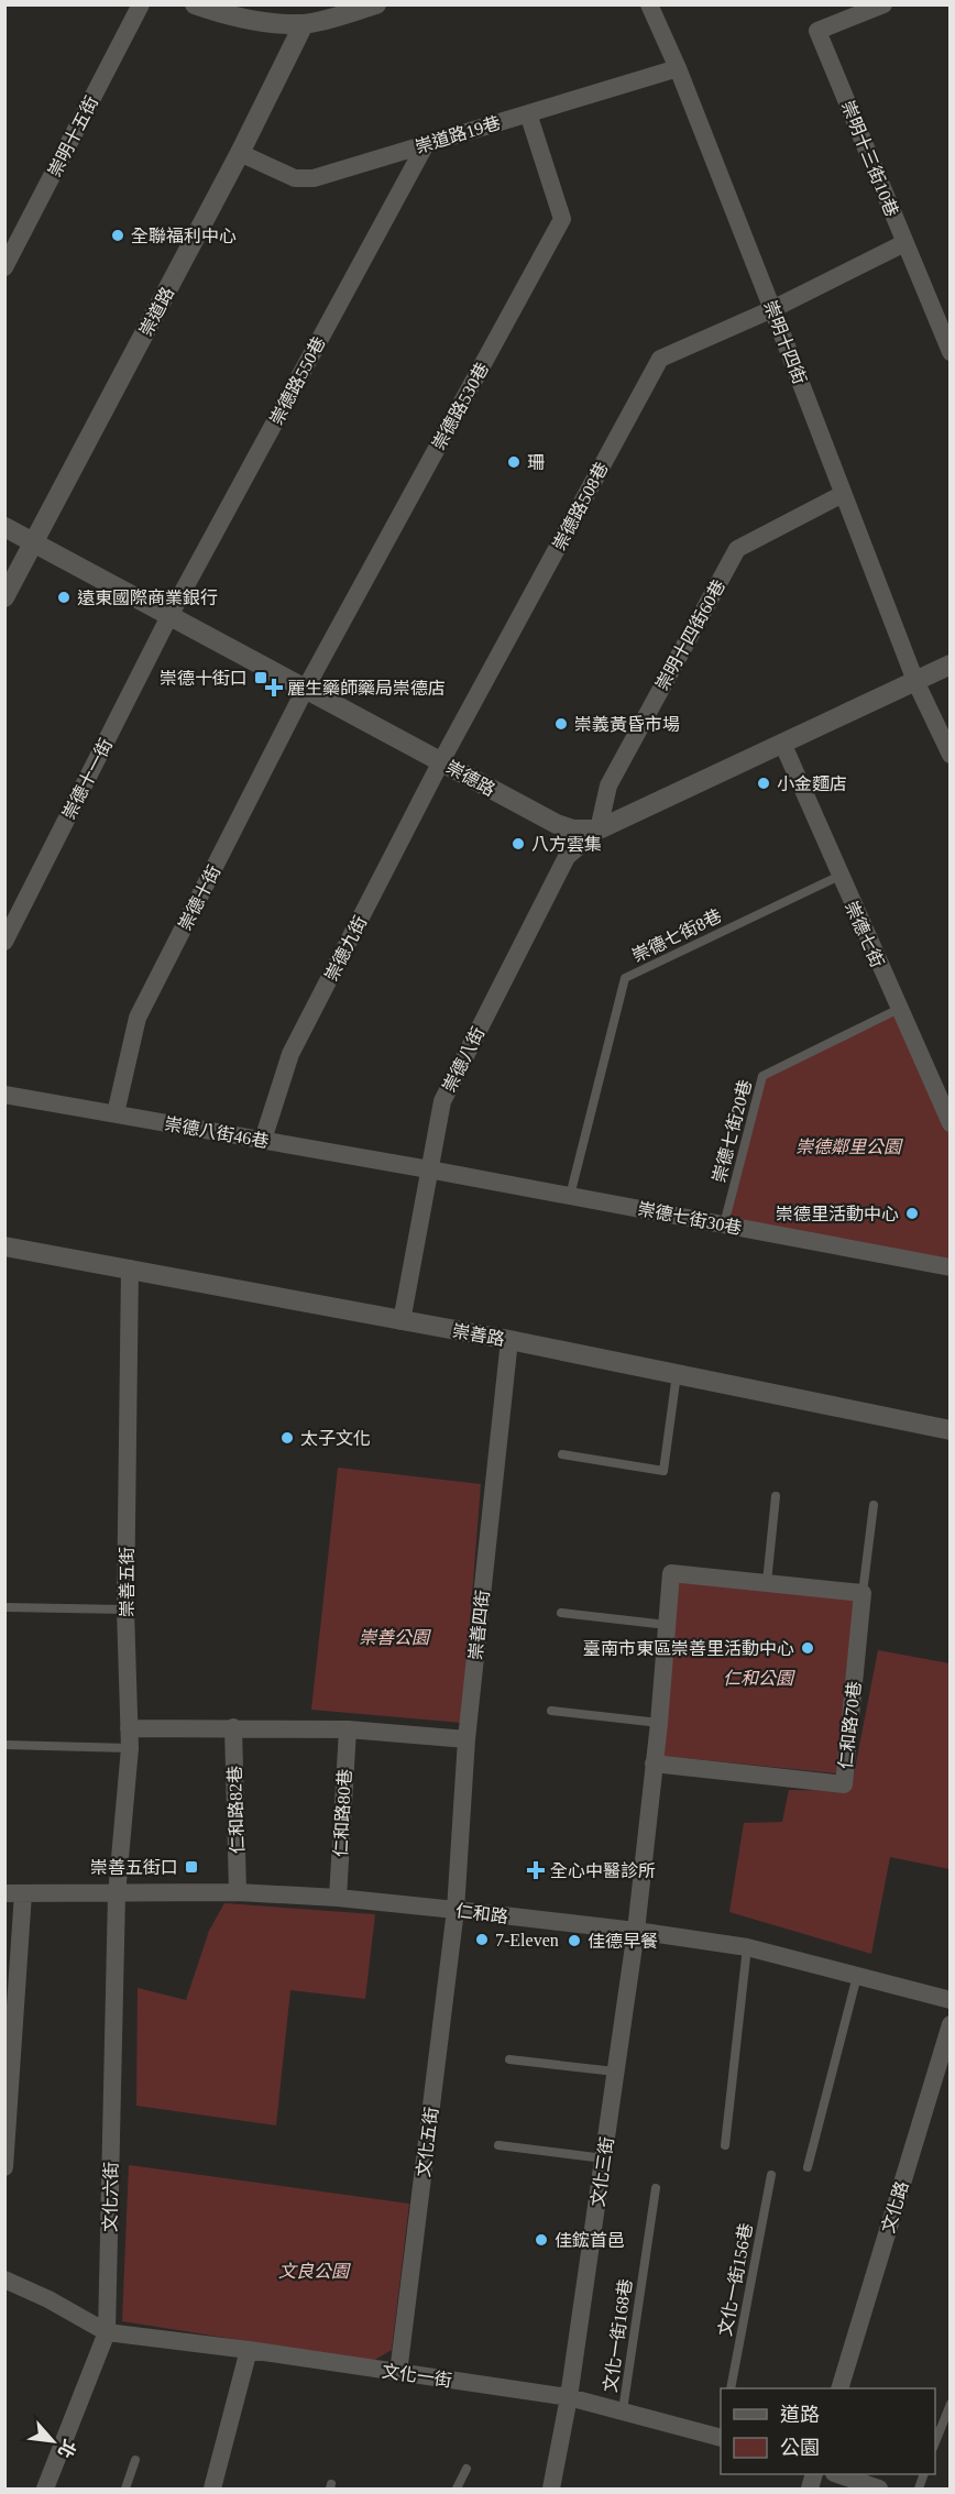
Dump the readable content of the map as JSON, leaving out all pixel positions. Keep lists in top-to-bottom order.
{
  "streets": {
    "street": [
      "崇道路19巷",
      "崇明十五街",
      "崇明十三街10巷",
      "崇道路",
      "崇明十四街",
      "崇德路550巷",
      "崇德路530巷",
      "崇德路508巷",
      "崇明十四街60巷",
      "崇德路",
      "崇德十一街",
      "崇德十街",
      "崇德七街",
      "崇德九街",
      "崇德八街",
      "崇德八街46巷",
      "崇德七街30巷",
      "崇善路",
      "崇善五街",
      "崇善四街",
      "仁和路70巷",
      "仁和路82巷",
      "仁和路80巷",
      "仁和路",
      "文化五街",
      "文化三街",
      "文化六街",
      "文化路",
      "文化一街"
    ],
    "lane": [
      "崇德七街8巷",
      "崇德七街20巷",
      "文化一街156巷",
      "文化一街168巷"
    ]
  },
  "crossings": [
    ["崇道路19巷", "崇道路"],
    ["崇道路19巷", "崇明十四街"],
    ["崇道路19巷", "崇德路550巷"],
    ["崇道路19巷", "崇德路530巷"],
    ["崇明十三街10巷", "崇德路508巷"],
    ["崇道路", "崇德路"],
    ["崇明十四街", "崇德路508巷"],
    ["崇明十四街", "崇明十四街60巷"],
    ["崇德路550巷", "崇德路"],
    ["崇德路550巷", "崇德十一街"],
    ["崇德路530巷", "崇德路"],
    ["崇德路530巷", "崇德十街"],
    ["崇德路508巷", "崇德路"],
    ["崇德路508巷", "崇德九街"],
    ["崇明十四街60巷", "崇德路"],
    ["崇明十四街60巷", "崇德八街"],
    ["崇德路", "崇德十一街"],
    ["崇德路", "崇德十街"],
    ["崇德路", "崇德九街"],
    ["崇德路", "崇德八街"],
    ["崇德十街", "崇德八街46巷"],
    ["崇德七街", "崇德七街8巷"],
    ["崇德七街", "崇德七街20巷"],
    ["崇德七街8巷", "崇德七街30巷"],
    ["崇德九街", "崇德八街46巷"],
    ["崇德八街", "崇德八街46巷"],
    ["崇德八街", "崇德七街30巷"],
    ["崇德八街", "崇善路"],
    ["崇德七街20巷", "崇德七街30巷"],
    ["崇德八街46巷", "崇德七街30巷"],
    ["崇善路", "崇善五街"],
    ["崇善路", "崇善四街"],
    ["崇善五街", "仁和路"],
    ["崇善五街", "文化六街"],
    ["崇善四街", "仁和路"],
    ["崇善四街", "文化五街"],
    ["仁和路82巷", "仁和路"],
    ["仁和路80巷", "仁和路"],
    ["仁和路", "文化五街"],
    ["仁和路", "文化三街"],
    ["仁和路", "文化六街"],
    ["文化五街", "文化一街"],
    ["文化三街", "文化一街"],
    ["文化六街", "文化一街"],
    ["文化一街168巷", "文化一街"]
  ],
  "parks": [
    "崇德鄰里公園",
    "崇善公園",
    "仁和公園",
    "文良公園"
  ],
  "places": {
    "other": [
      "全聯福利中心",
      "珊",
      "遠東國際商業銀行",
      "崇義黃昏市場",
      "小金麵店",
      "八方雲集",
      "崇德里活動中心",
      "太子文化",
      "臺南市東區崇善里活動中心",
      "7-Eleven",
      "佳德早餐",
      "佳鋐首邑"
    ],
    "transit": ["崇德十街口", "崇善五街口"],
    "health": ["麗生藥師藥局崇德店", "全心中醫診所"]
  },
  "legend": ["道路", "公園"],
  "north": "bottom right"
}
